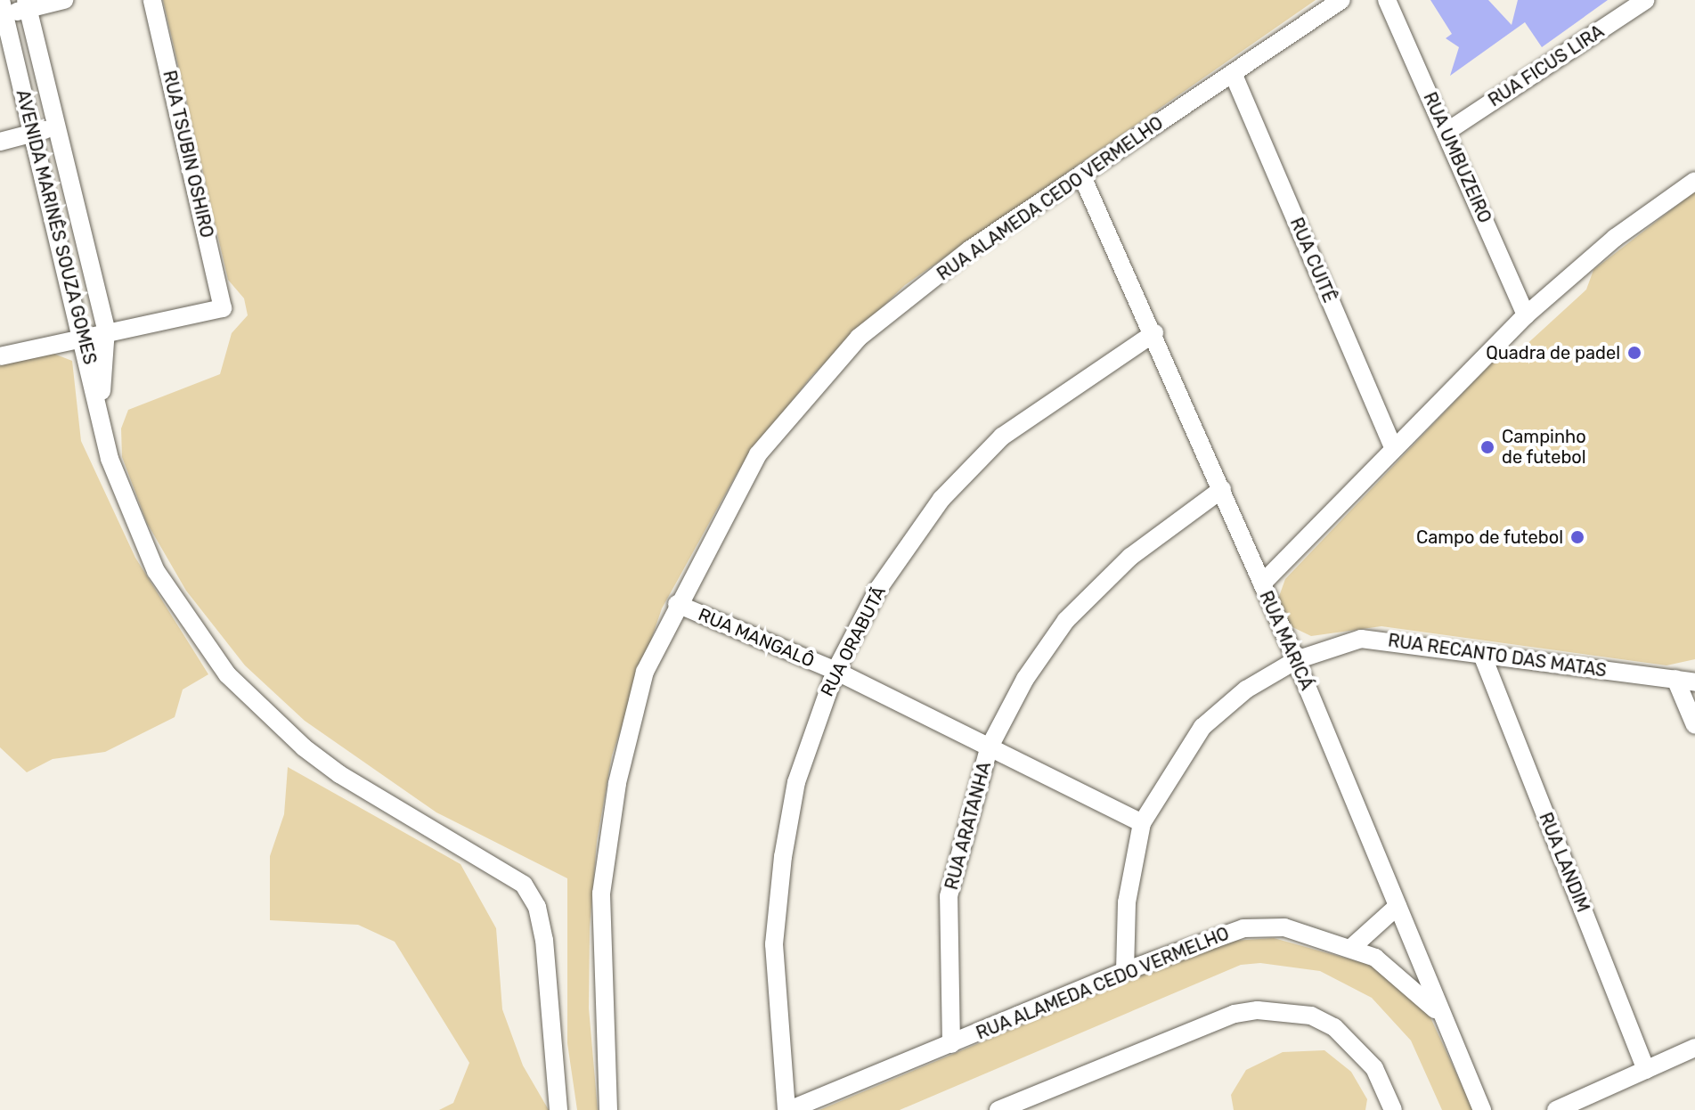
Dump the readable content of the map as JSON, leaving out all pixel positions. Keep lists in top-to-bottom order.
{
  "streets": {
    "street": [
      "RUA FICUS LIRA",
      "RUA TSUBIN OSHIRO",
      "RUA UMBUZEIRO",
      "RUA ALAMEDA CEDO VERMELHO",
      "AVENIDA MARINÊS SOUZA GOMES",
      "RUA CUITÊ",
      "RUA MANGALÔ",
      "RUA MARICÁ",
      "RUA ORABUTÃ",
      "RUA RECANTO DAS MATAS",
      "RUA ARATANHA",
      "RUA LANDIM"
    ]
  },
  "crossings": [
    ["RUA FICUS LIRA", "RUA UMBUZEIRO"],
    ["RUA TSUBIN OSHIRO", "AVENIDA MARINÊS SOUZA GOMES"],
    ["RUA ALAMEDA CEDO VERMELHO", "RUA CUITÊ"],
    ["RUA ALAMEDA CEDO VERMELHO", "RUA MANGALÔ"],
    ["RUA ALAMEDA CEDO VERMELHO", "RUA MARICÁ"],
    ["RUA ALAMEDA CEDO VERMELHO", "RUA ORABUTÃ"],
    ["RUA ALAMEDA CEDO VERMELHO", "RUA RECANTO DAS MATAS"],
    ["RUA ALAMEDA CEDO VERMELHO", "RUA ARATANHA"],
    ["RUA MANGALÔ", "RUA ORABUTÃ"],
    ["RUA MANGALÔ", "RUA RECANTO DAS MATAS"],
    ["RUA MANGALÔ", "RUA ARATANHA"],
    ["RUA MARICÁ", "RUA ORABUTÃ"],
    ["RUA MARICÁ", "RUA RECANTO DAS MATAS"],
    ["RUA MARICÁ", "RUA ARATANHA"],
    ["RUA RECANTO DAS MATAS", "RUA LANDIM"]
  ],
  "places": ["Quadra de padel", "Campinho de futebol", "Campo de futebol"]
}
